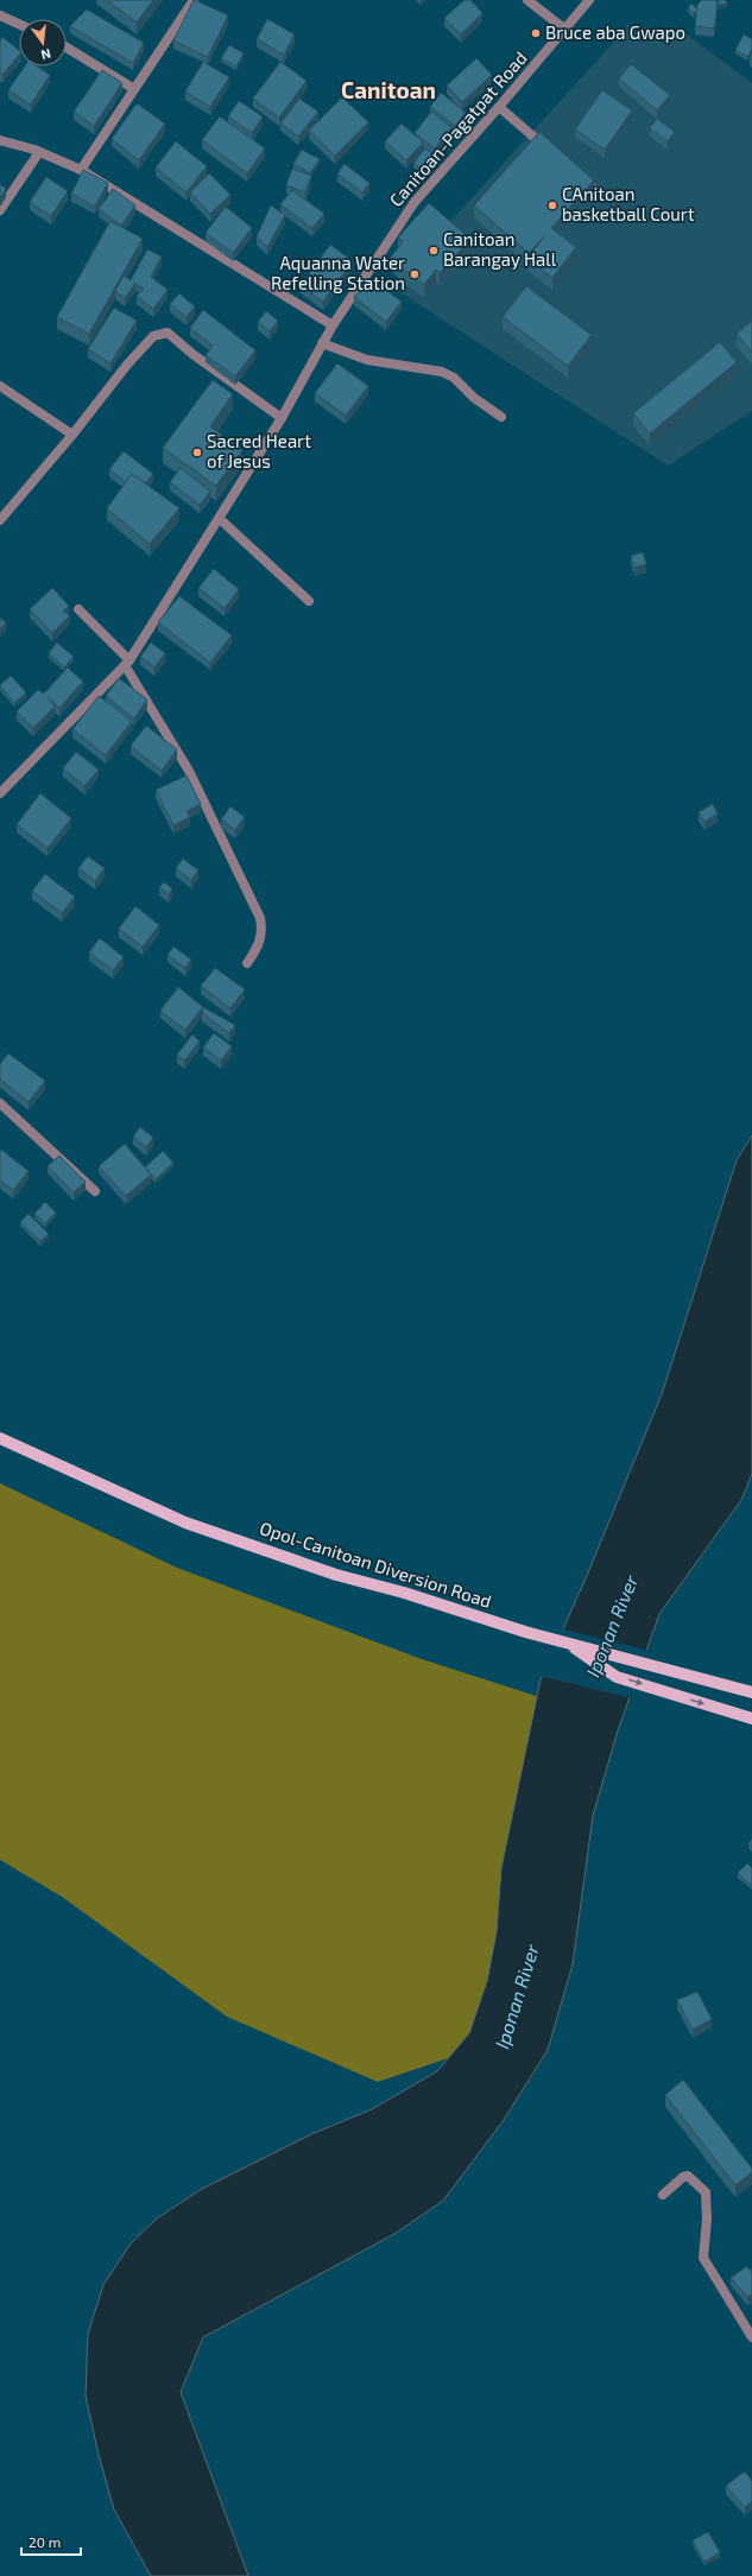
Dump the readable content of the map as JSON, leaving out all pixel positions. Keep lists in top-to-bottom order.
{
  "streets": {
    "main road": ["Opol-Canitoan Diversion Road"],
    "street": ["Canitoan-Pagatpat Road"]
  },
  "districts": ["Canitoan"],
  "water": ["Iponan River"],
  "places": [
    "Bruce aba Gwapo",
    "CAnitoan basketball Court",
    "Canitoan Barangay Hall",
    "Aquanna Water Refelling Station",
    "Sacred Heart of Jesus"
  ],
  "scale_bar": "20 m",
  "north": "bottom"
}
